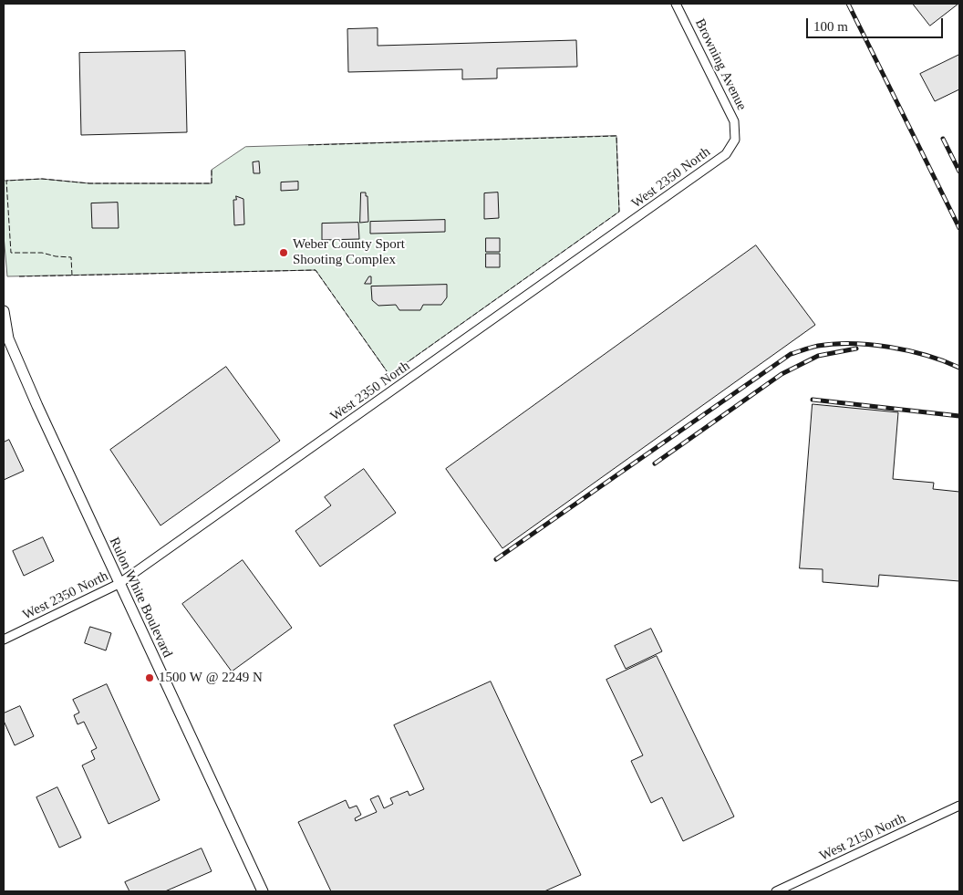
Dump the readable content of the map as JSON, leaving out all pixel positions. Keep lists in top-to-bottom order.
{
  "streets": {
    "street": [
      "Browning Avenue",
      "West 2350 North",
      "Rulon White Boulevard",
      "West 2150 North"
    ]
  },
  "crossings": [
    ["Browning Avenue", "West 2350 North"],
    ["West 2350 North", "Rulon White Boulevard"]
  ],
  "places": ["Weber County Sport Shooting Complex", "1500 W @ 2249 N"],
  "scale_bar": "100 m"
}
